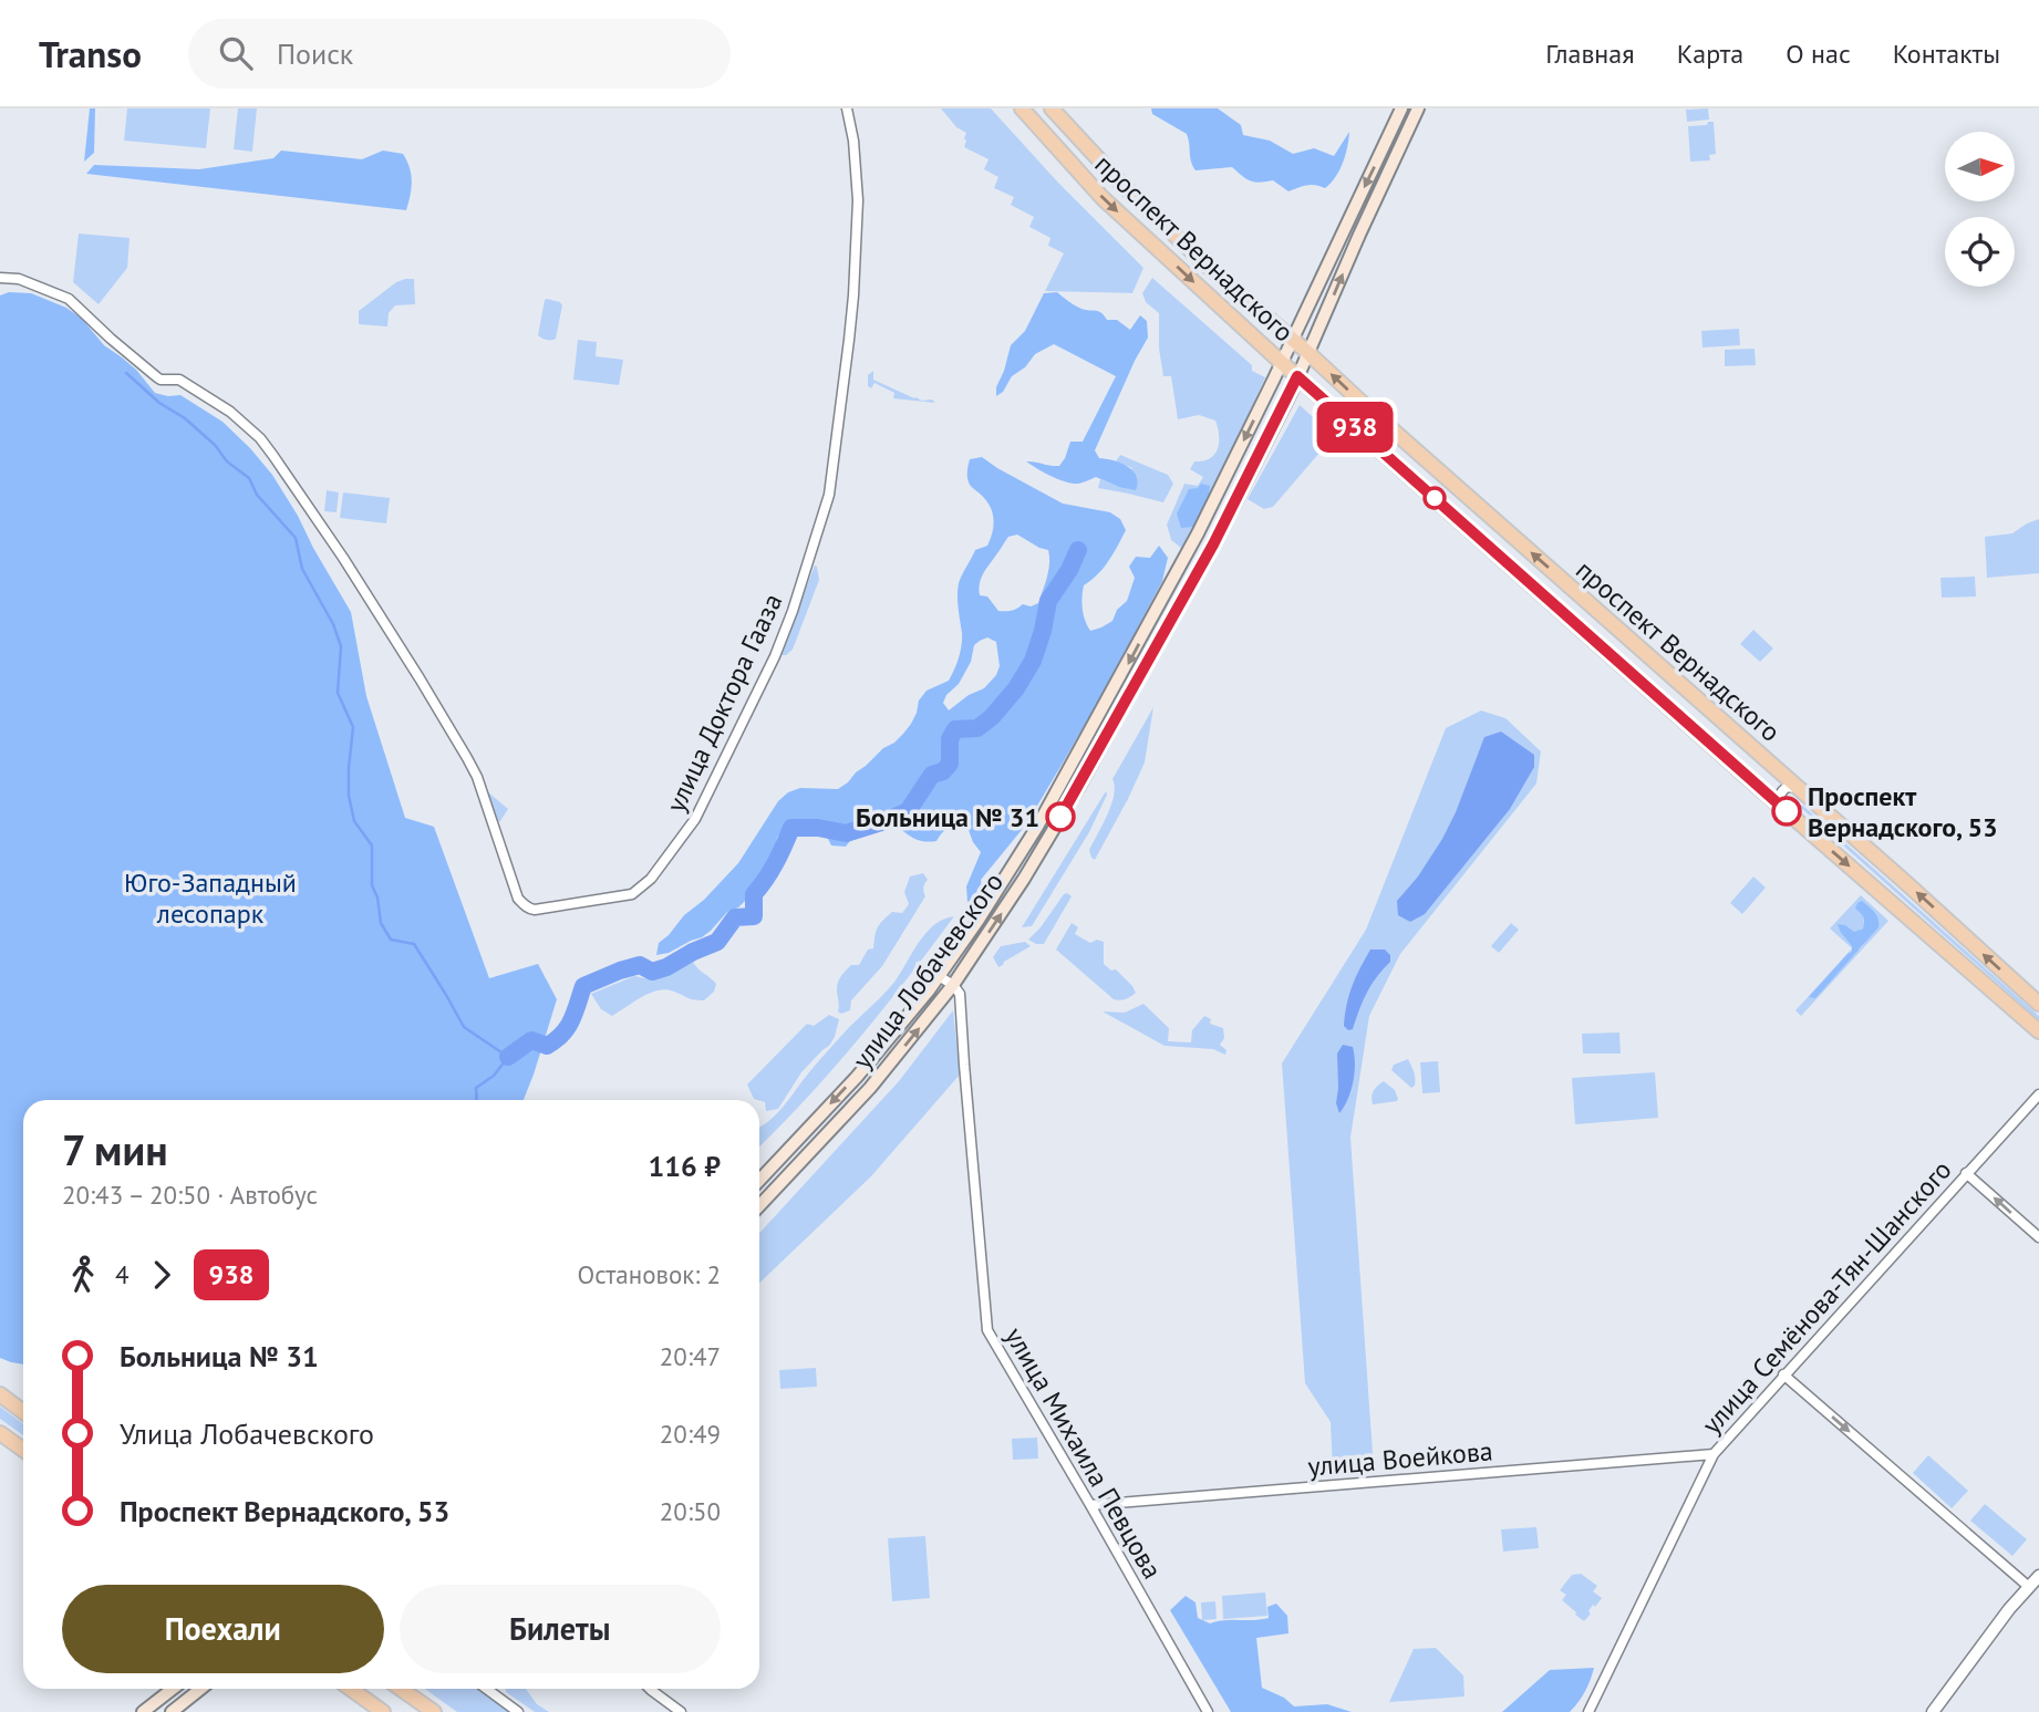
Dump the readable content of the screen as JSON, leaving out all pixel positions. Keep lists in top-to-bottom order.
{
  "streets": {
    "main road": ["проспект Вернадского", "улица Лобачевского"],
    "street": [
      "улица Доктора Гааза",
      "улица Семёнова-Тян-Шанского",
      "улица Михаила Певцова",
      "улица Воейкова"
    ]
  },
  "crossings": [
    ["проспект Вернадского", "улица Лобачевского"],
    ["улица Лобачевского", "улица Михаила Певцова"],
    ["улица Семёнова-Тян-Шанского", "улица Воейкова"],
    ["улица Михаила Певцова", "улица Воейкова"]
  ],
  "parks": ["Юго-Западный лесопарк"],
  "places": ["Проспект Вернадского, 53", "Больница № 31"],
  "lines": ["bus line 938"],
  "north": "right",
  "page": {
    "header": "Transo",
    "search": "Поиск",
    "nav": [
      "Главная",
      "Карта",
      "О нас",
      "Контакты"
    ],
    "on_map": "938",
    "heading": ["7 мин", "20:43 – 20:50 · Автобус", "116 ₽"],
    "legs": ["4", "938", "Остановок: 2"],
    "list": [
      {
        "name": "Больница № 31",
        "value": "20:47"
      },
      {
        "name": "Улица Лобачевского",
        "value": "20:49"
      },
      {
        "name": "Проспект Вернадского, 53",
        "value": "20:50"
      }
    ],
    "buttons": ["Поехали", "Билеты"]
  }
}
